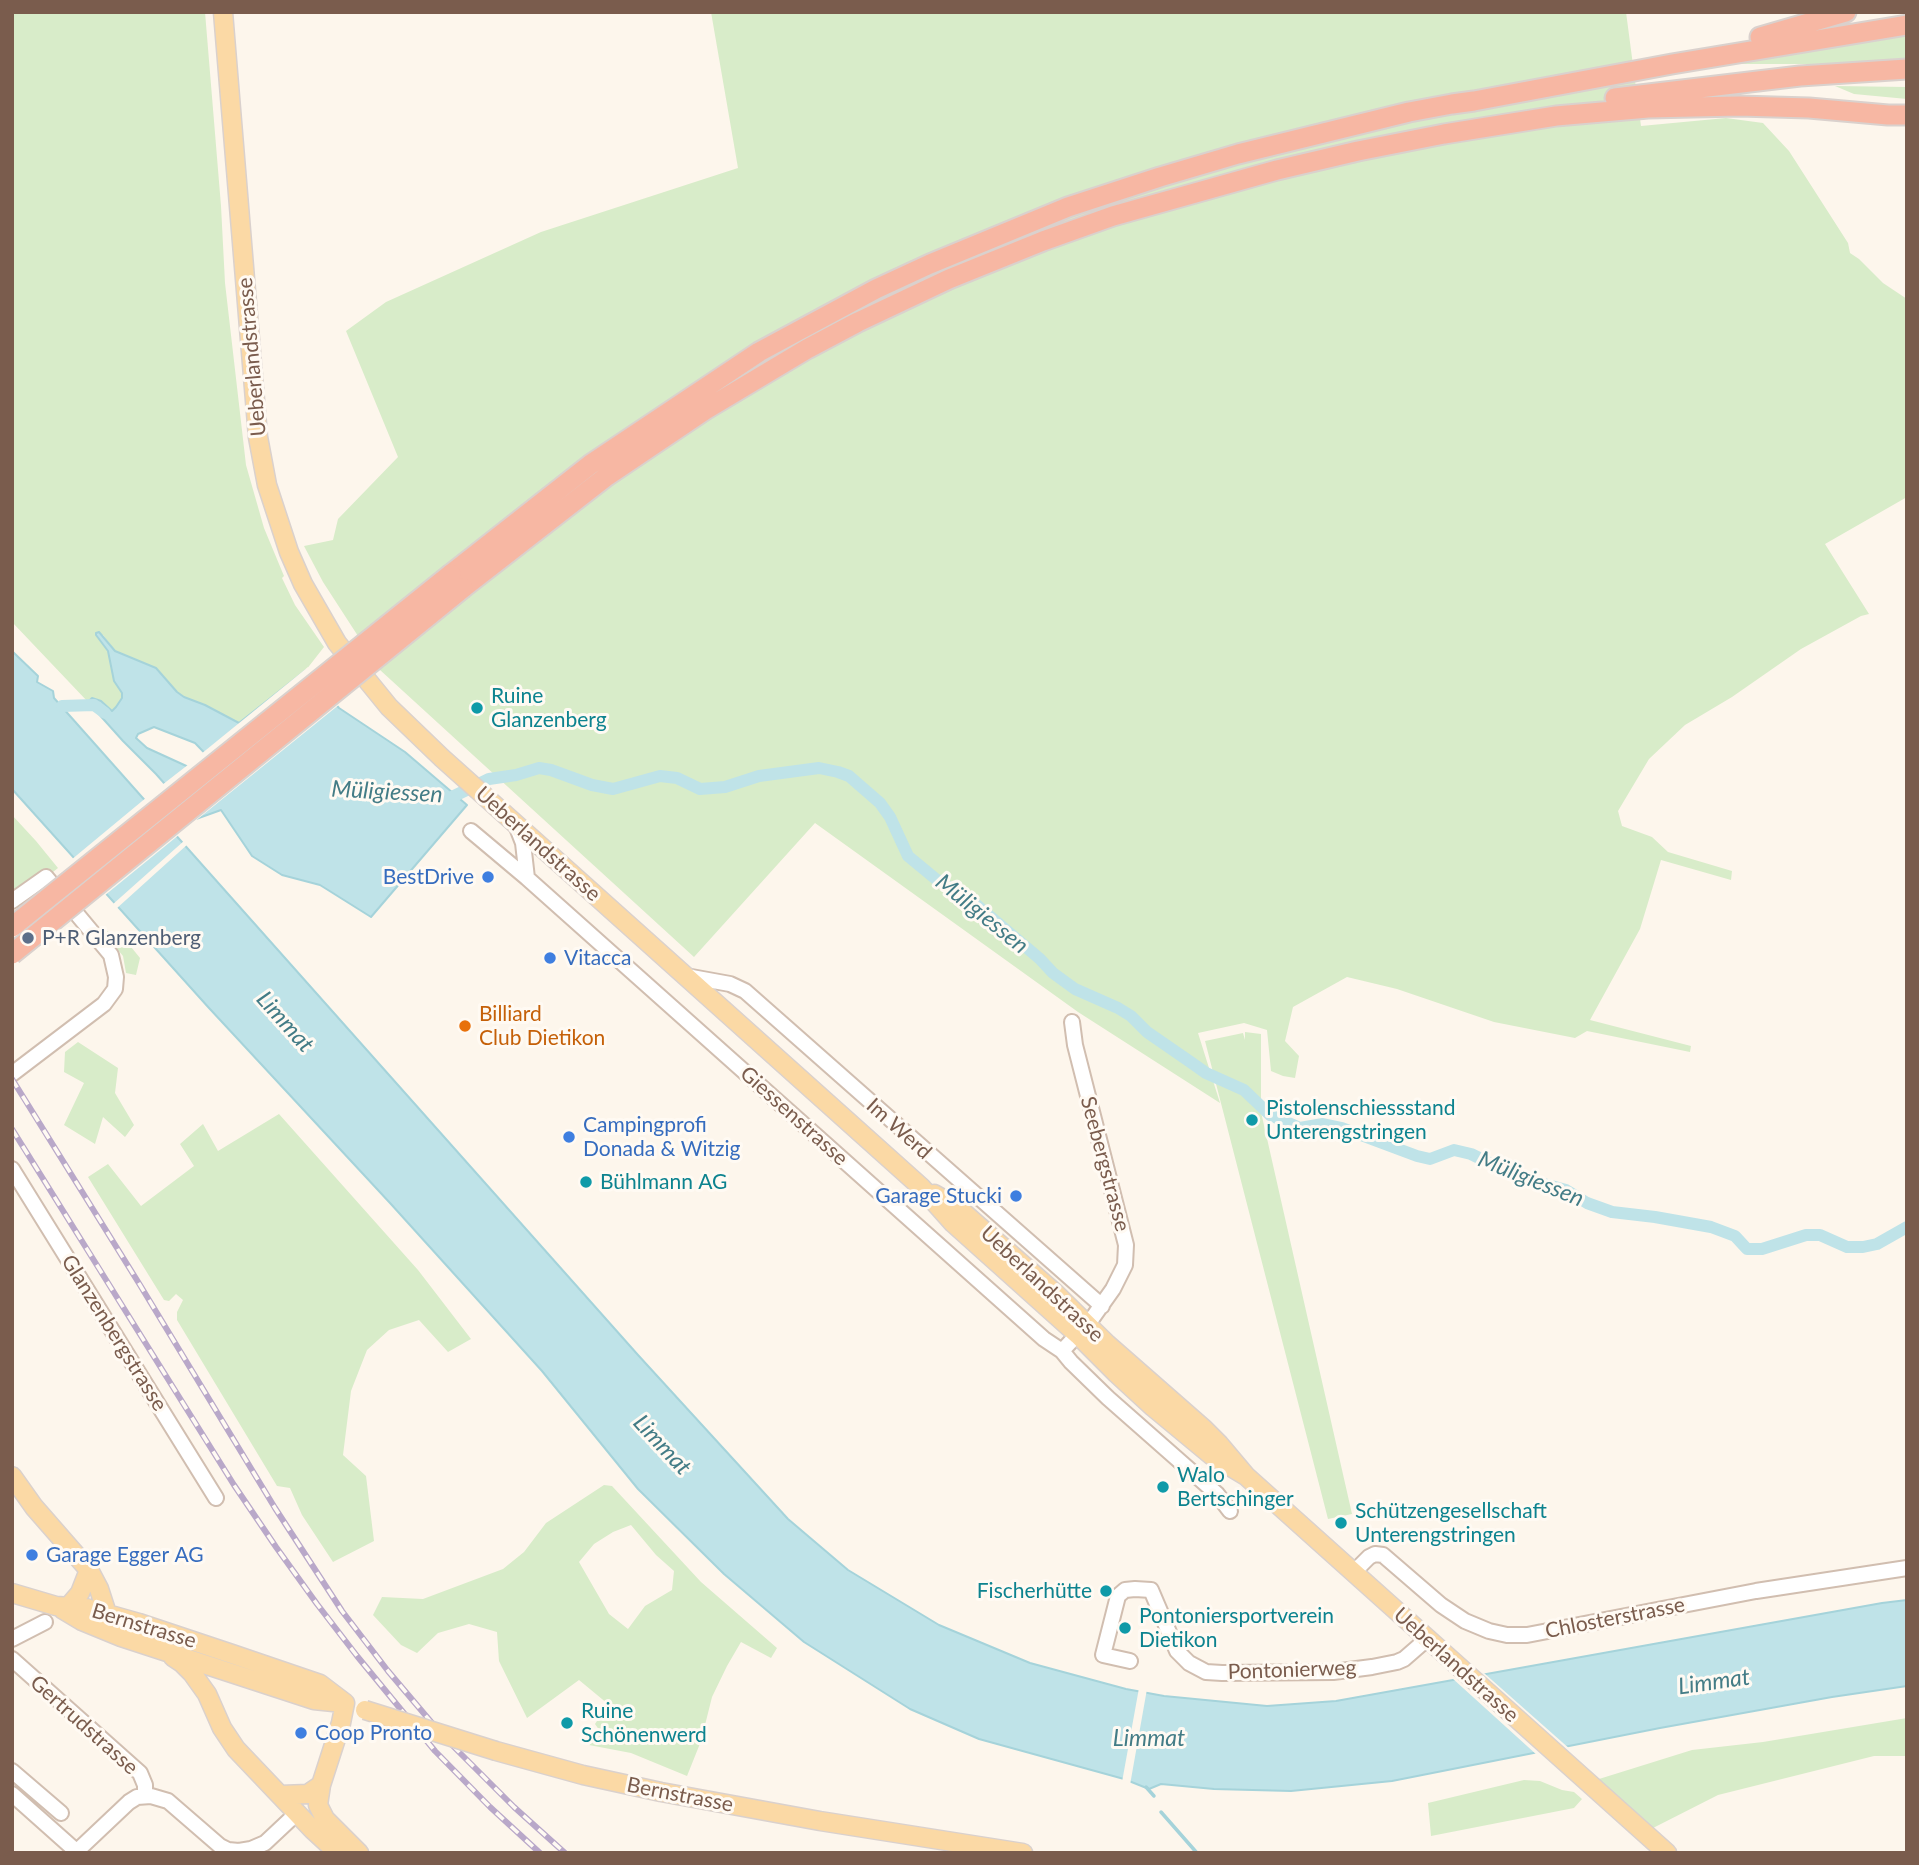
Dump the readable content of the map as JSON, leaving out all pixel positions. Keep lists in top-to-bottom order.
{
  "streets": {
    "main road": ["Ueberlandstrasse", "Bernstrasse"],
    "street": [
      "Giessenstrasse",
      "Im Werd",
      "Seebergstrasse",
      "Glanzenbergstrasse",
      "Chlosterstrasse",
      "Pontonierweg",
      "Gertrudstrasse"
    ]
  },
  "crossings": [
    ["Ueberlandstrasse", "Im Werd"],
    ["Ueberlandstrasse", "Seebergstrasse"],
    ["Ueberlandstrasse", "Chlosterstrasse"],
    ["Ueberlandstrasse", "Pontonierweg"],
    ["Im Werd", "Seebergstrasse"]
  ],
  "water": ["Müligiessen", "Limmat"],
  "places": [
    "Ruine Glanzenberg",
    "BestDrive",
    "P+R Glanzenberg",
    "Vitacca",
    "Billiard Club Dietikon",
    "Pistolenschiessstand Unterengstringen",
    "Campingprofi Donada & Witzig",
    "Bühlmann AG",
    "Garage Stucki",
    "Walo Bertschinger",
    "Schützengesellschaft Unterengstringen",
    "Garage Egger AG",
    "Fischerhütte",
    "Pontoniersportverein Dietikon",
    "Ruine Schönenwerd",
    "Coop Pronto"
  ]
}
